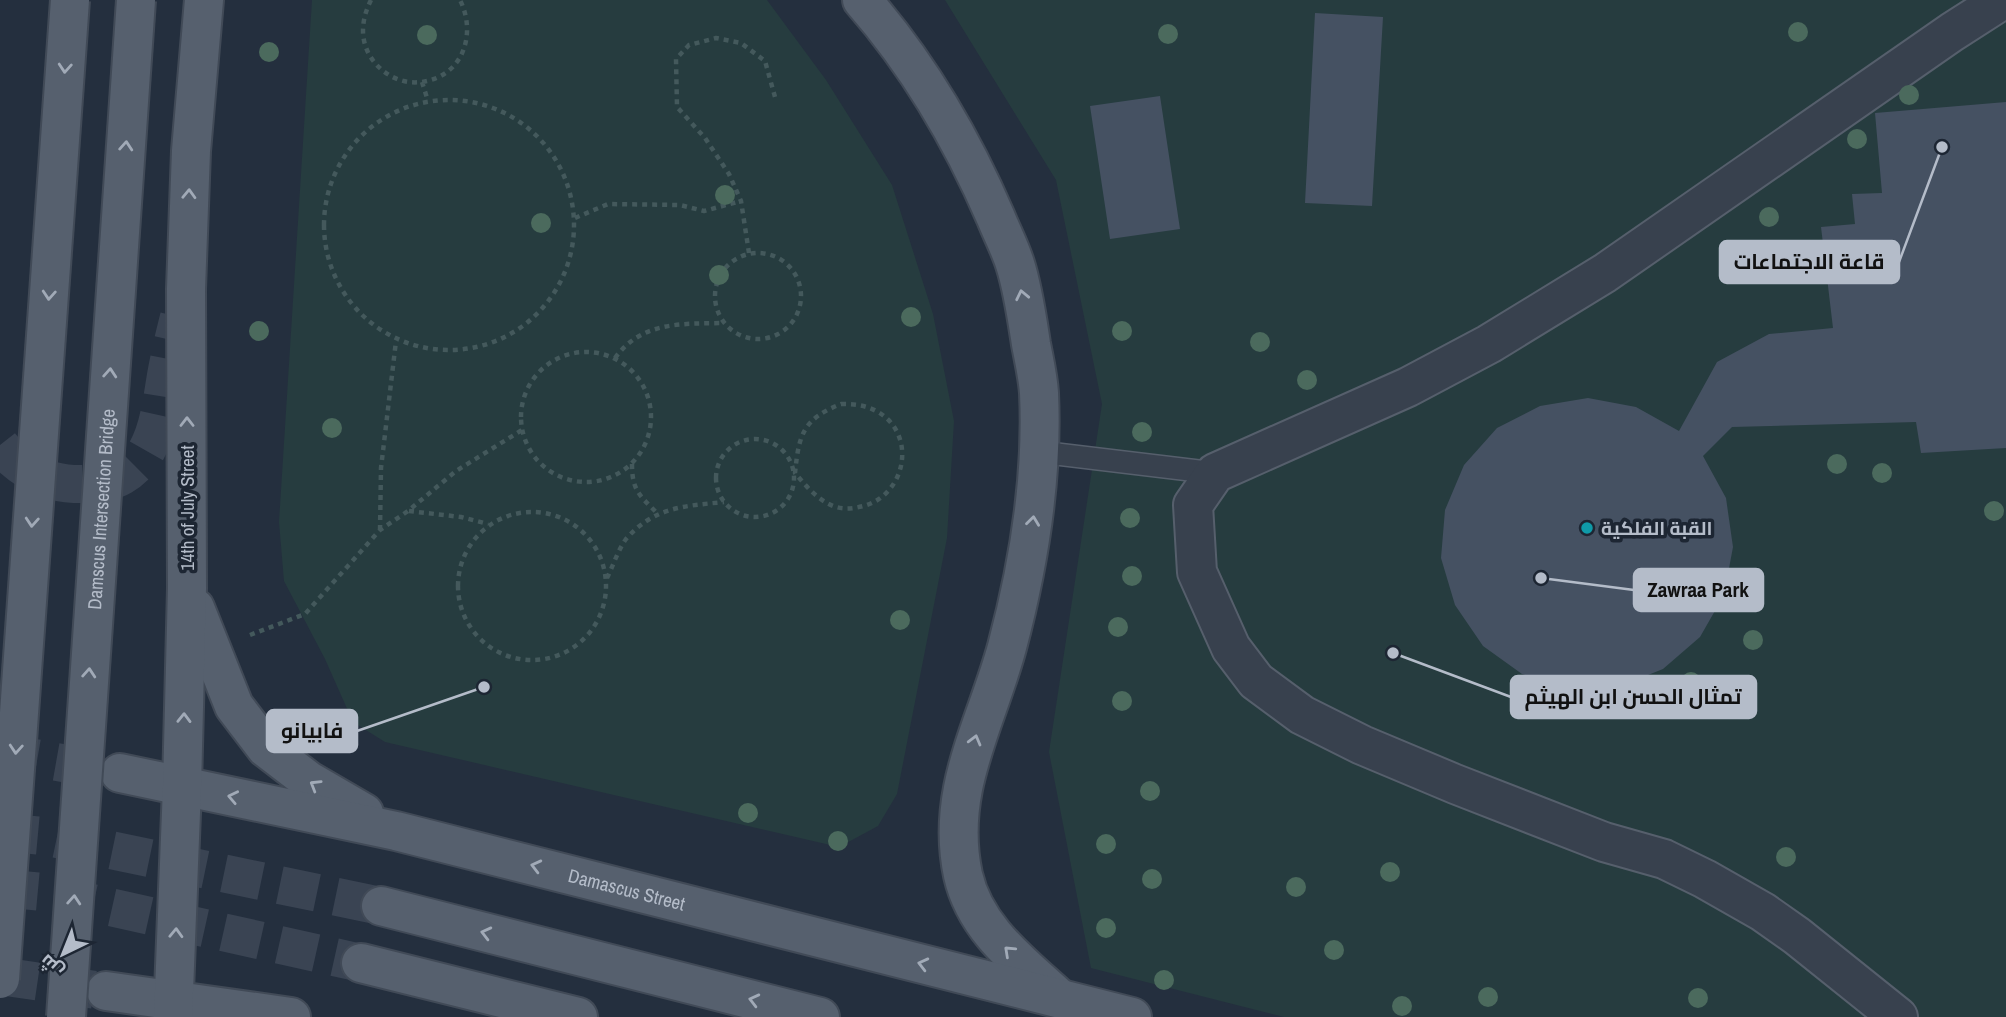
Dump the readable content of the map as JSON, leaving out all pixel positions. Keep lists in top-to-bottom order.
{
  "streets": {
    "main road": ["Damscus Intersection Bridge", "14th of July Street", "Damascus Street"]
  },
  "crossings": [
    ["14th of July Street", "Damascus Street"]
  ],
  "places": [
    "قاعة الاجتماعات",
    "القبة الفلكية",
    "Zawraa Park",
    "تمثال الحسن ابن الهيثم",
    "فابيانو"
  ],
  "north": "bottom left"
}
